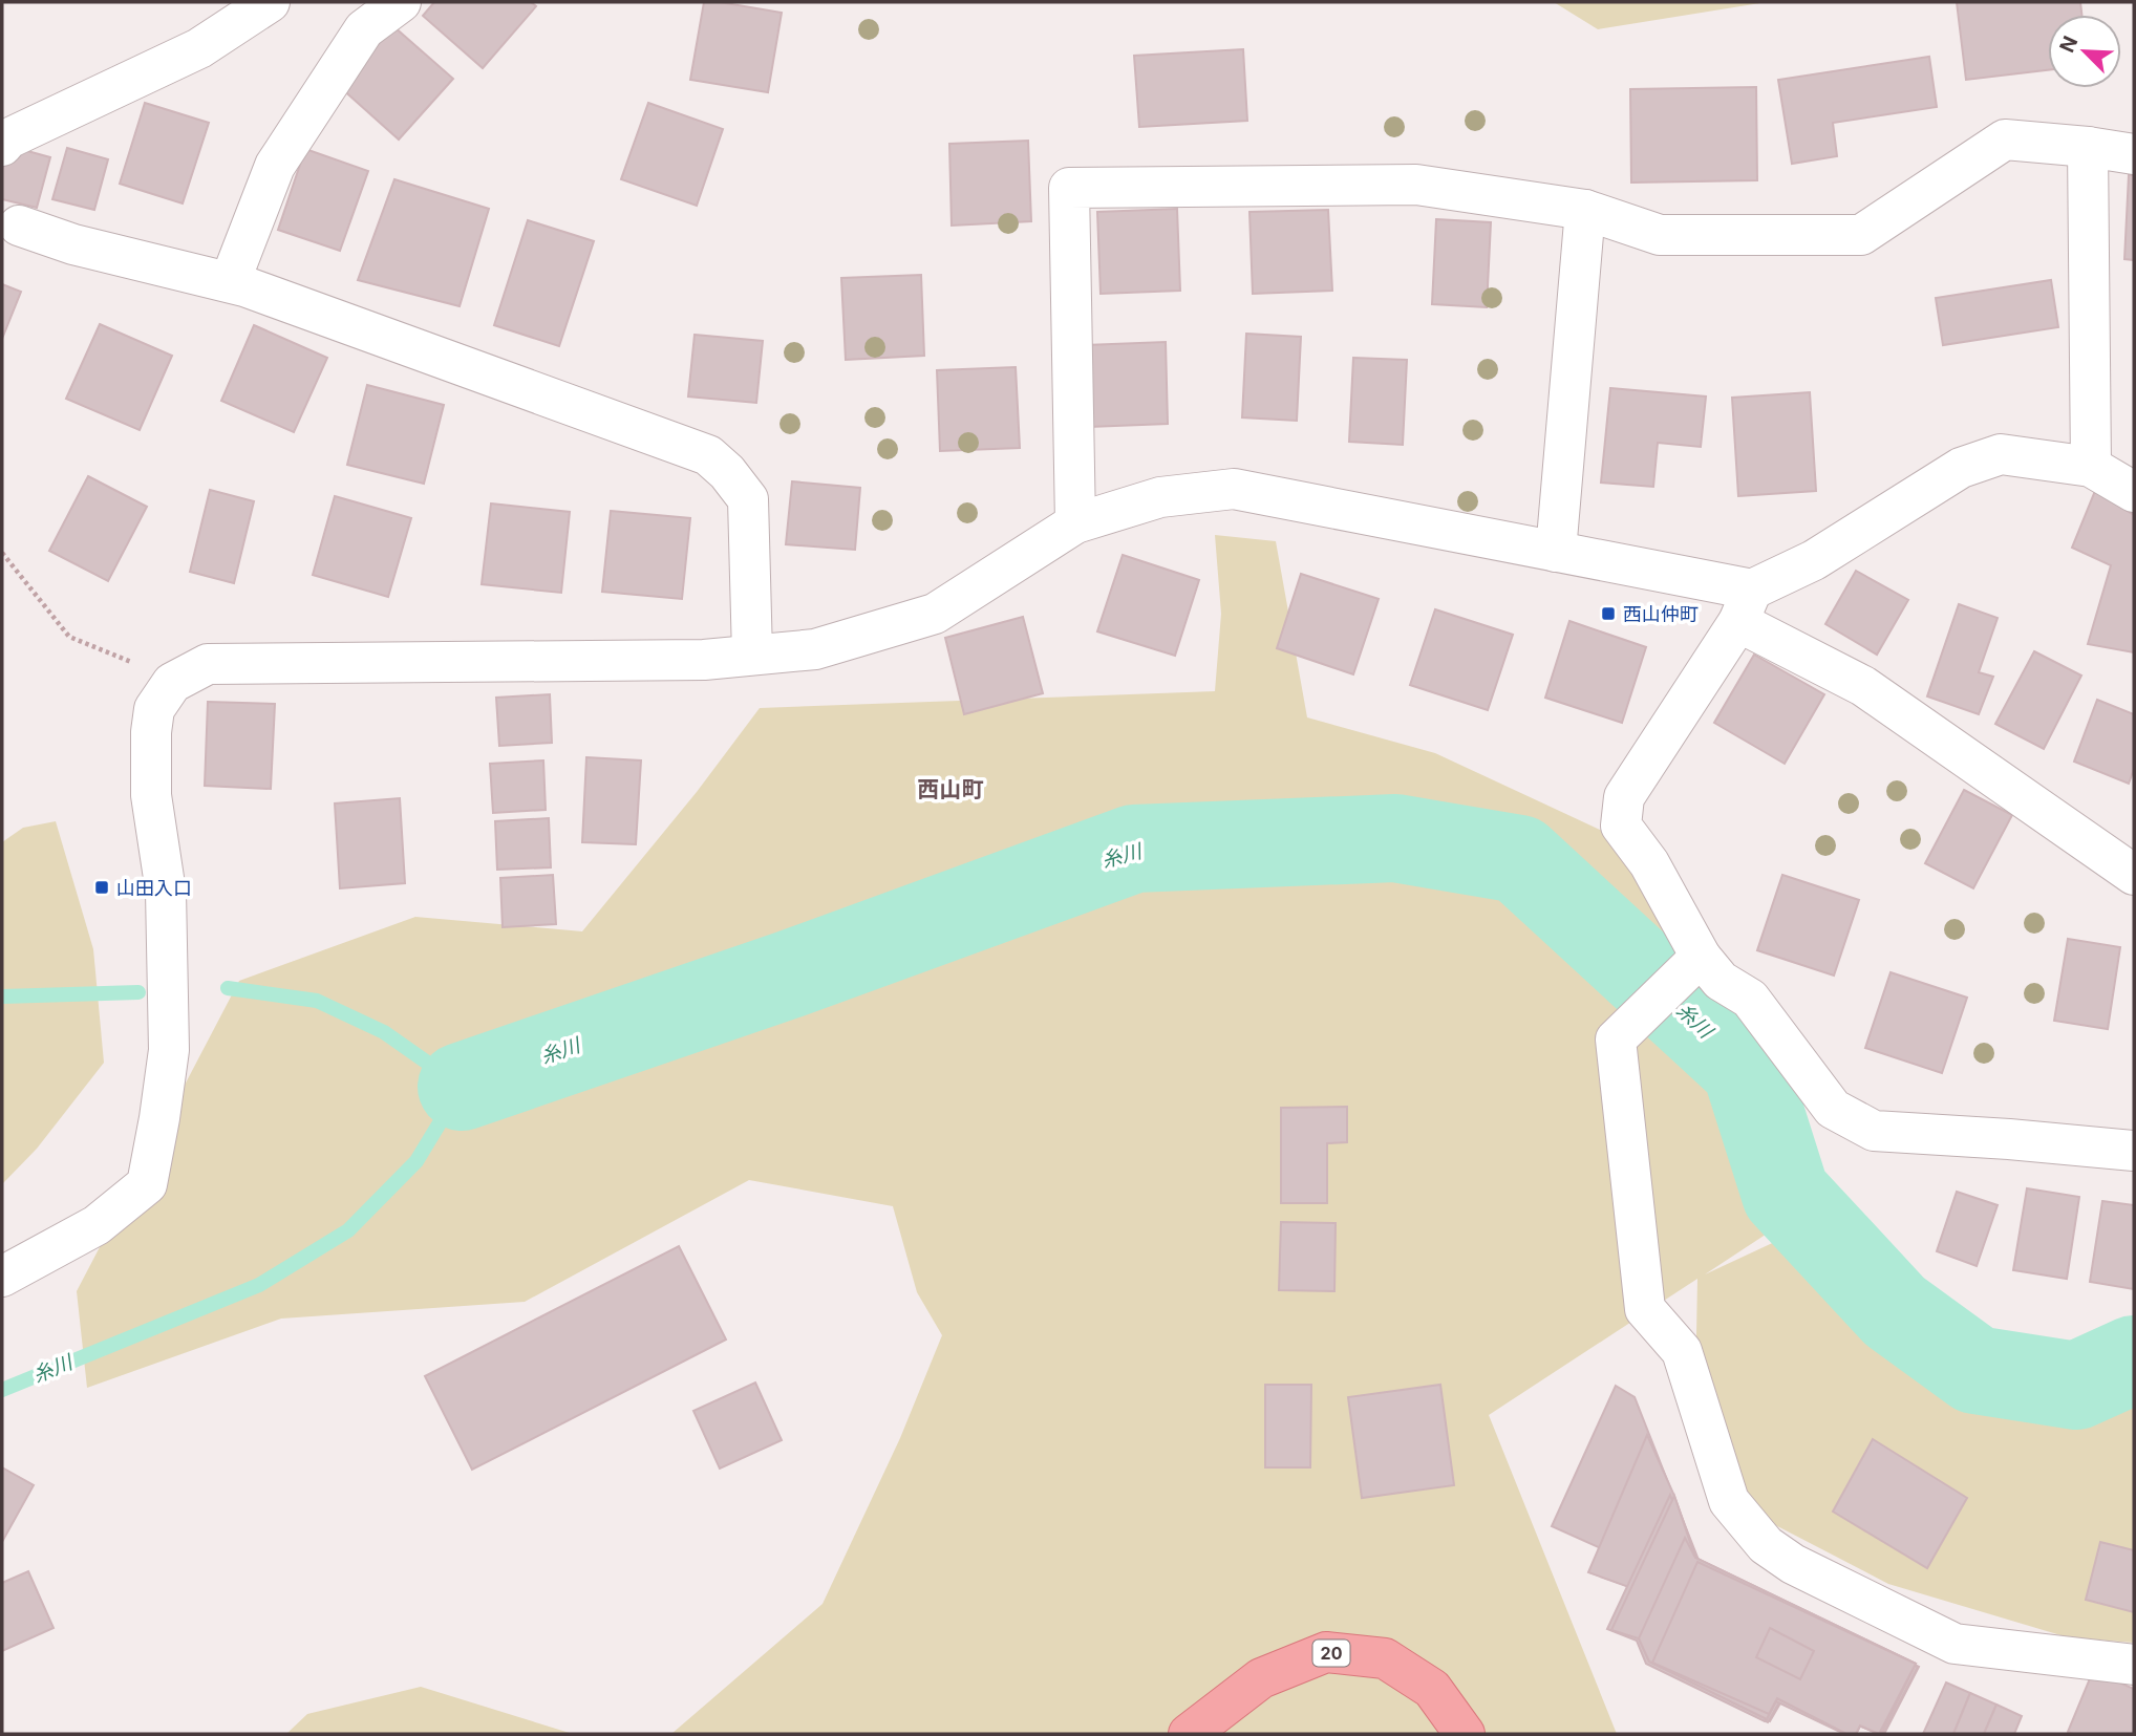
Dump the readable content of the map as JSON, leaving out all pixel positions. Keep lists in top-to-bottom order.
{
  "streets": {
    "main road": ["20"]
  },
  "districts": ["西山町"],
  "water": ["糸川"],
  "places": {
    "transit": ["西山仲町", "山田入口"]
  },
  "north": "top left"
}
